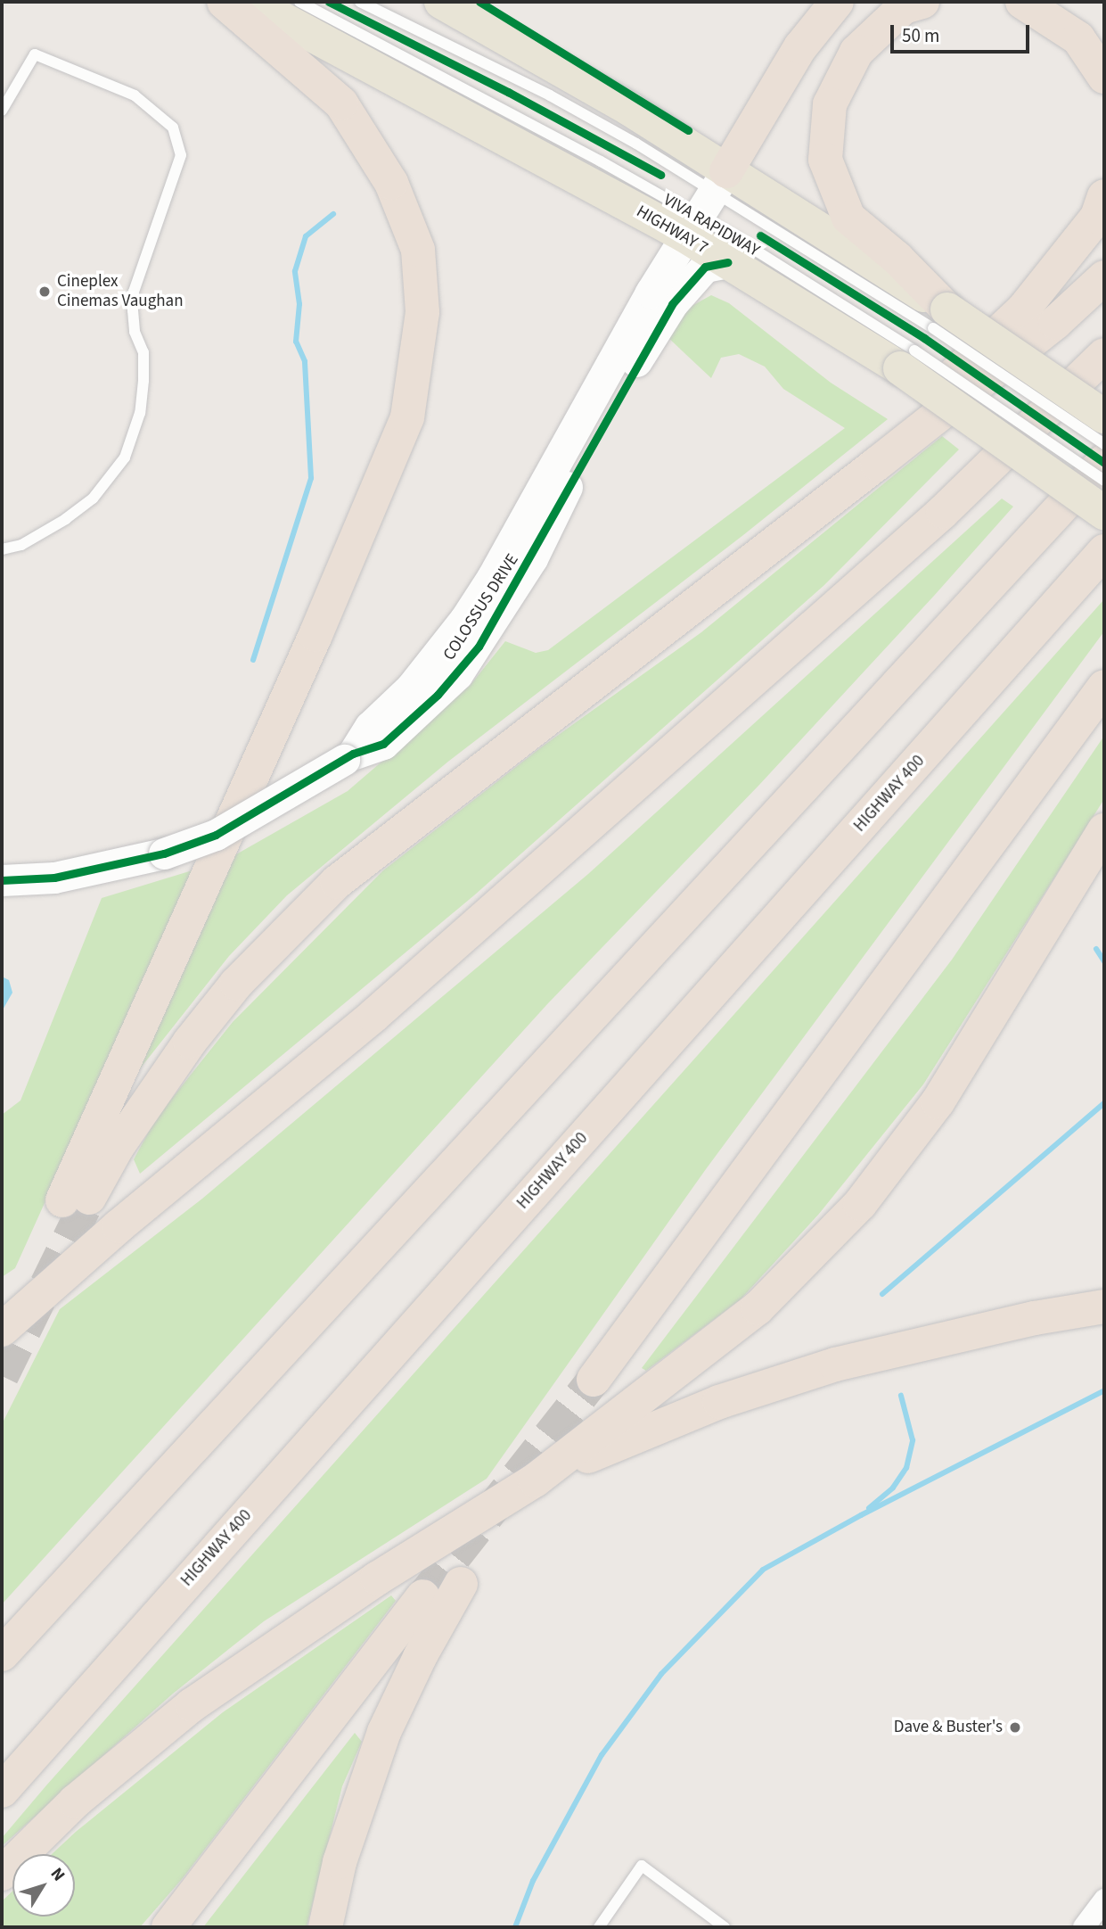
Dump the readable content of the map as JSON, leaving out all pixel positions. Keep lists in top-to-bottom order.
{
  "streets": {
    "highway": ["HIGHWAY 400"],
    "main road": ["HIGHWAY 7"],
    "street": ["COLOSSUS DRIVE"],
    "lane": ["VIVA RAPIDWAY"]
  },
  "crossings": [
    ["VIVA RAPIDWAY", "HIGHWAY 7"],
    ["VIVA RAPIDWAY", "COLOSSUS DRIVE"],
    ["HIGHWAY 7", "COLOSSUS DRIVE"]
  ],
  "places": ["Cineplex Cinemas Vaughan", "Dave & Buster's"],
  "scale_bar": "50 m",
  "north": "top right"
}
